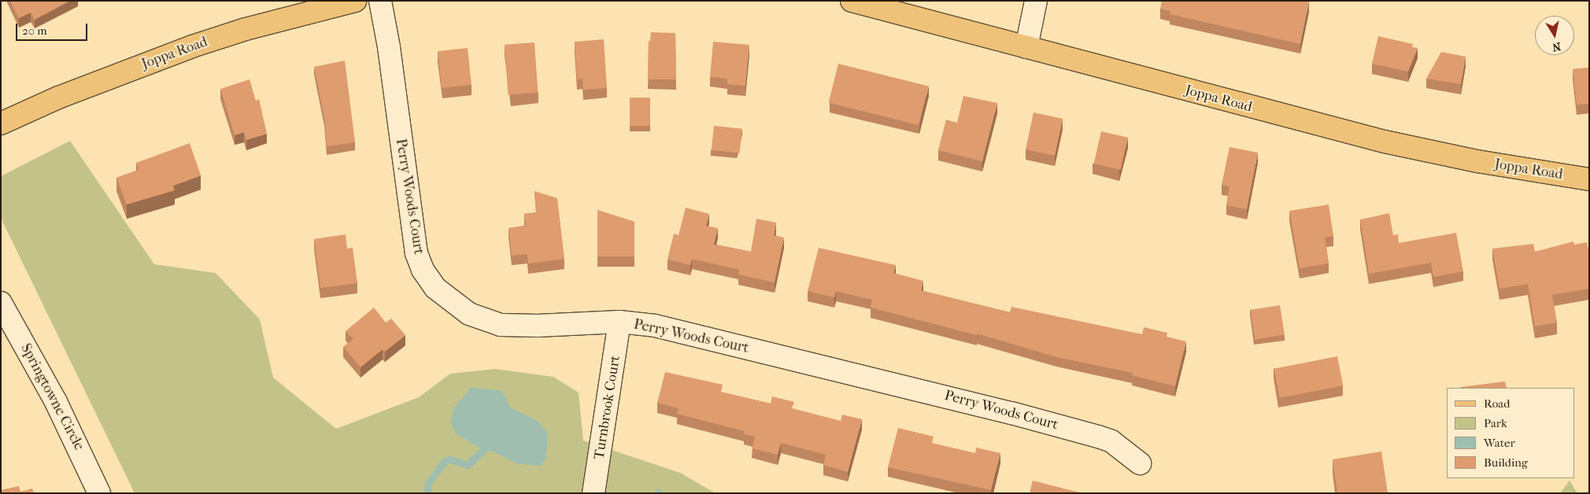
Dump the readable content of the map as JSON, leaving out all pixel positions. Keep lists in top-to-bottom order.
{
  "streets": {
    "main road": ["Joppa Road"],
    "street": ["Perry Woods Court", "Springtowne Circle", "Turnbrook Court"]
  },
  "crossings": [
    ["Perry Woods Court", "Turnbrook Court"]
  ],
  "legend": [
    "Road",
    "Park",
    "Water",
    "Building"
  ],
  "scale_bar": "20 m",
  "north": "bottom"
}
